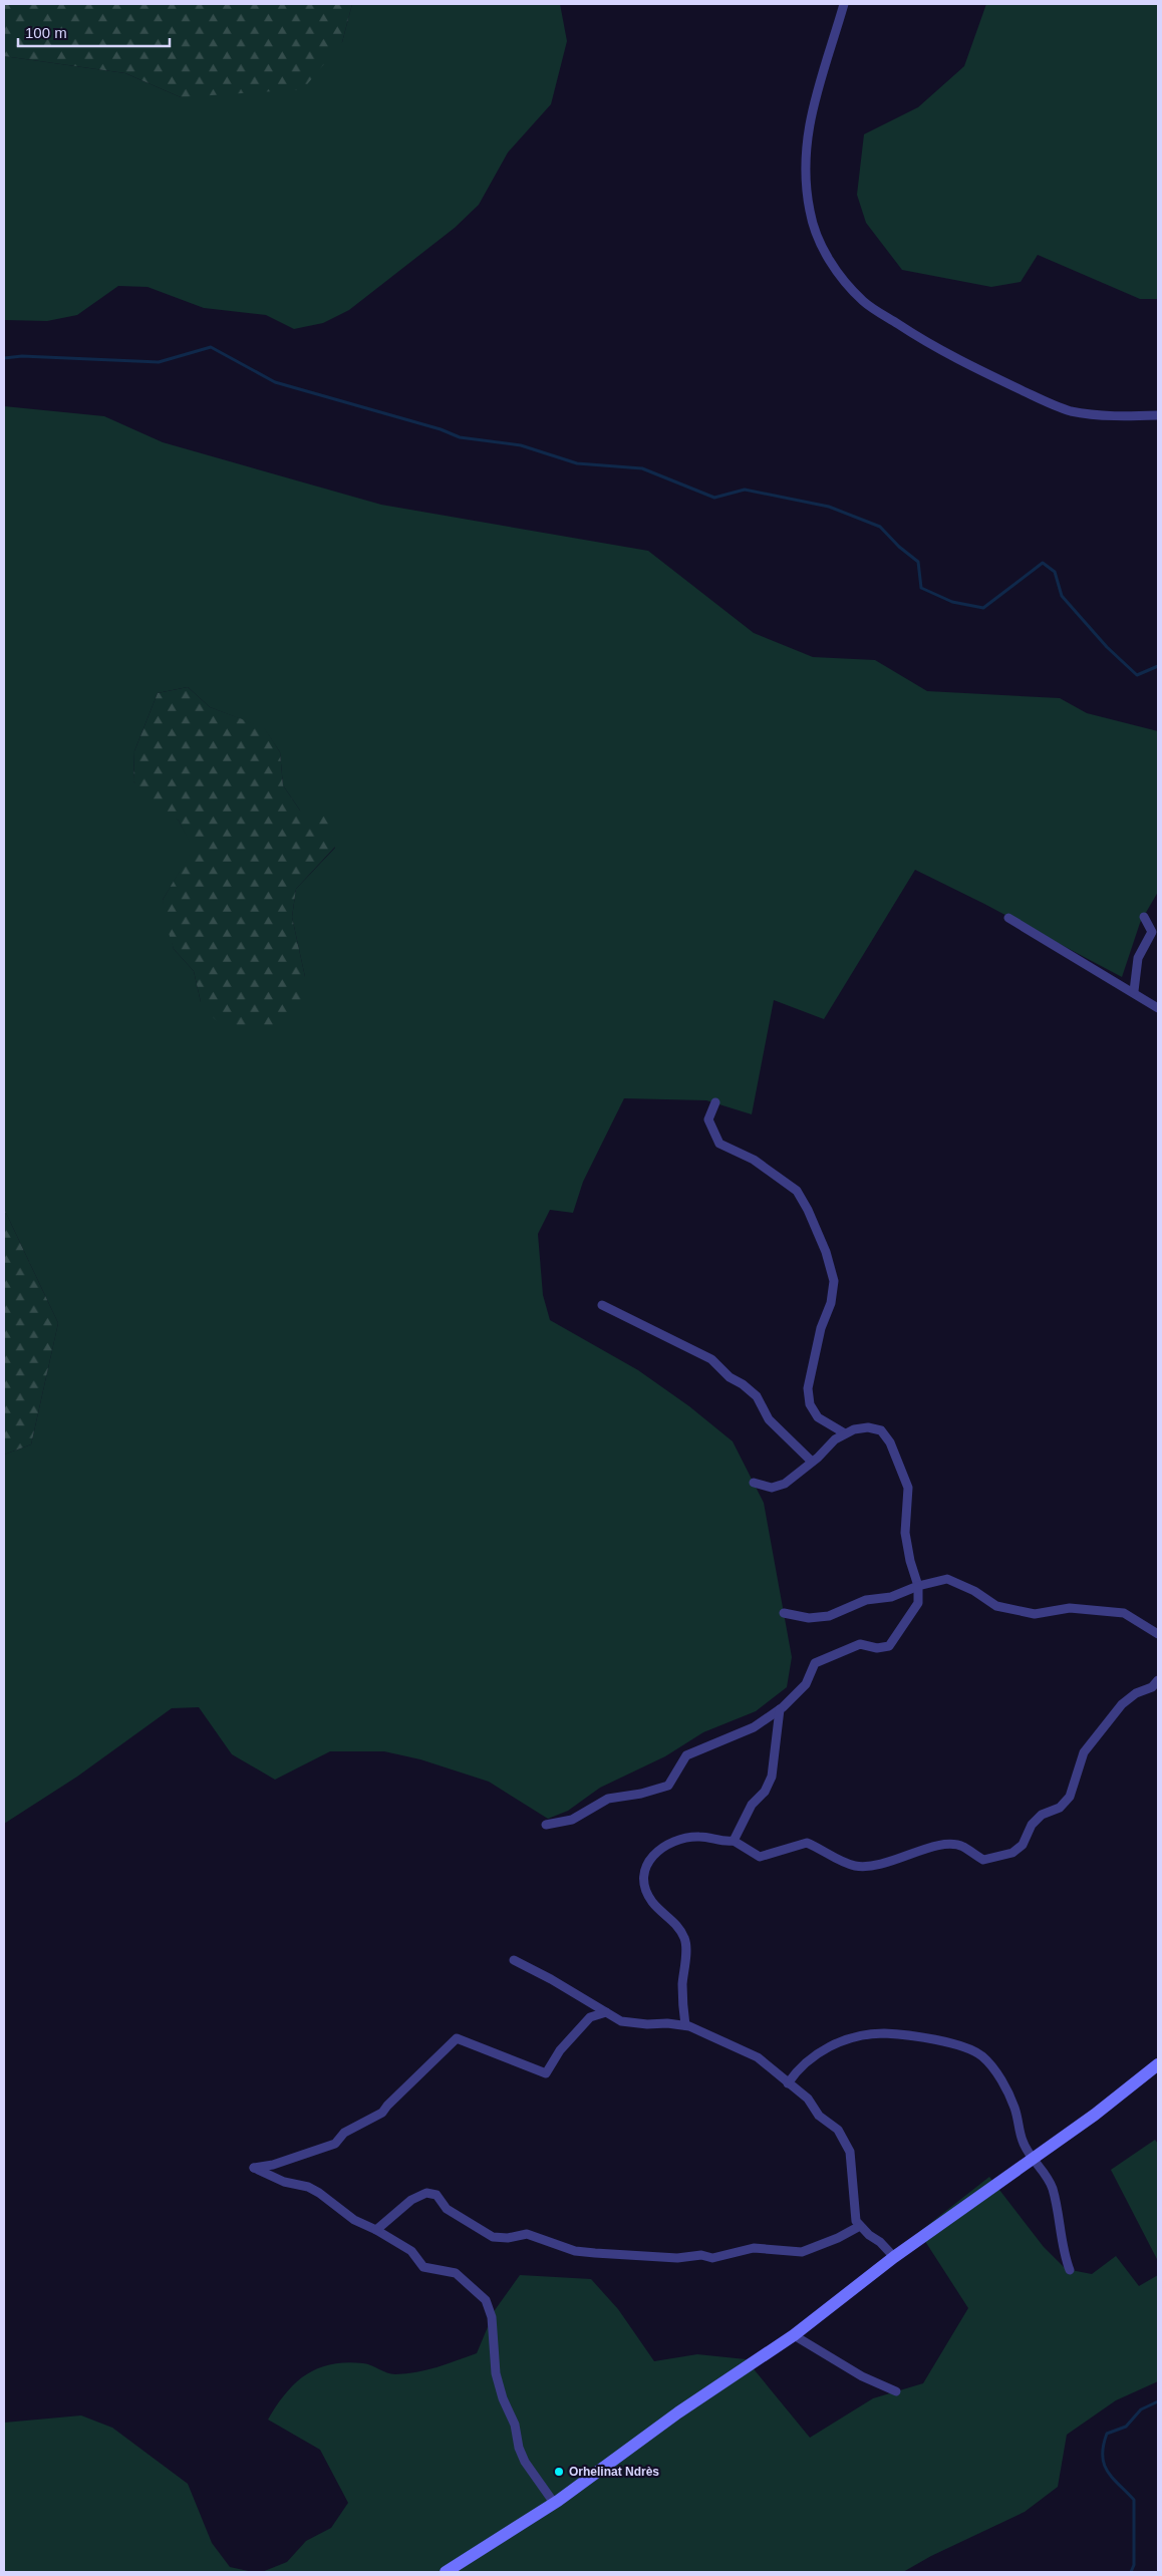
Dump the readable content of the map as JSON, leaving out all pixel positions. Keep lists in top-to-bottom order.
{
  "places": ["Orhelinat Ndrès"],
  "scale_bar": "100 m"
}
